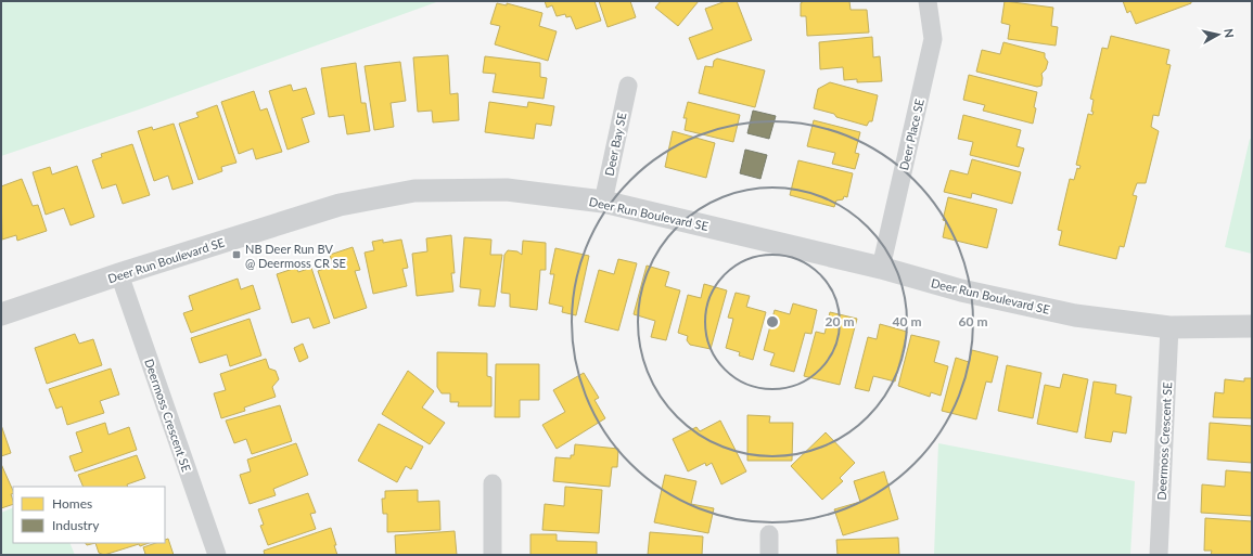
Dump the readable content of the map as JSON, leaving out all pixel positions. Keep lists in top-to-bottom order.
{
  "streets": {
    "street": [
      "Deer Place SE",
      "Deer Bay SE",
      "Deer Run Boulevard SE",
      "Deermoss Crescent SE"
    ]
  },
  "crossings": [
    ["Deer Place SE", "Deer Run Boulevard SE"],
    ["Deer Bay SE", "Deer Run Boulevard SE"],
    ["Deer Run Boulevard SE", "Deermoss Crescent SE"]
  ],
  "places": {
    "transit": ["NB Deer Run BV @ Deermoss CR SE"]
  },
  "legend": ["Homes", "Industry"],
  "north": "right",
  "rings": ["20 m", "40 m", "60 m"]
}
